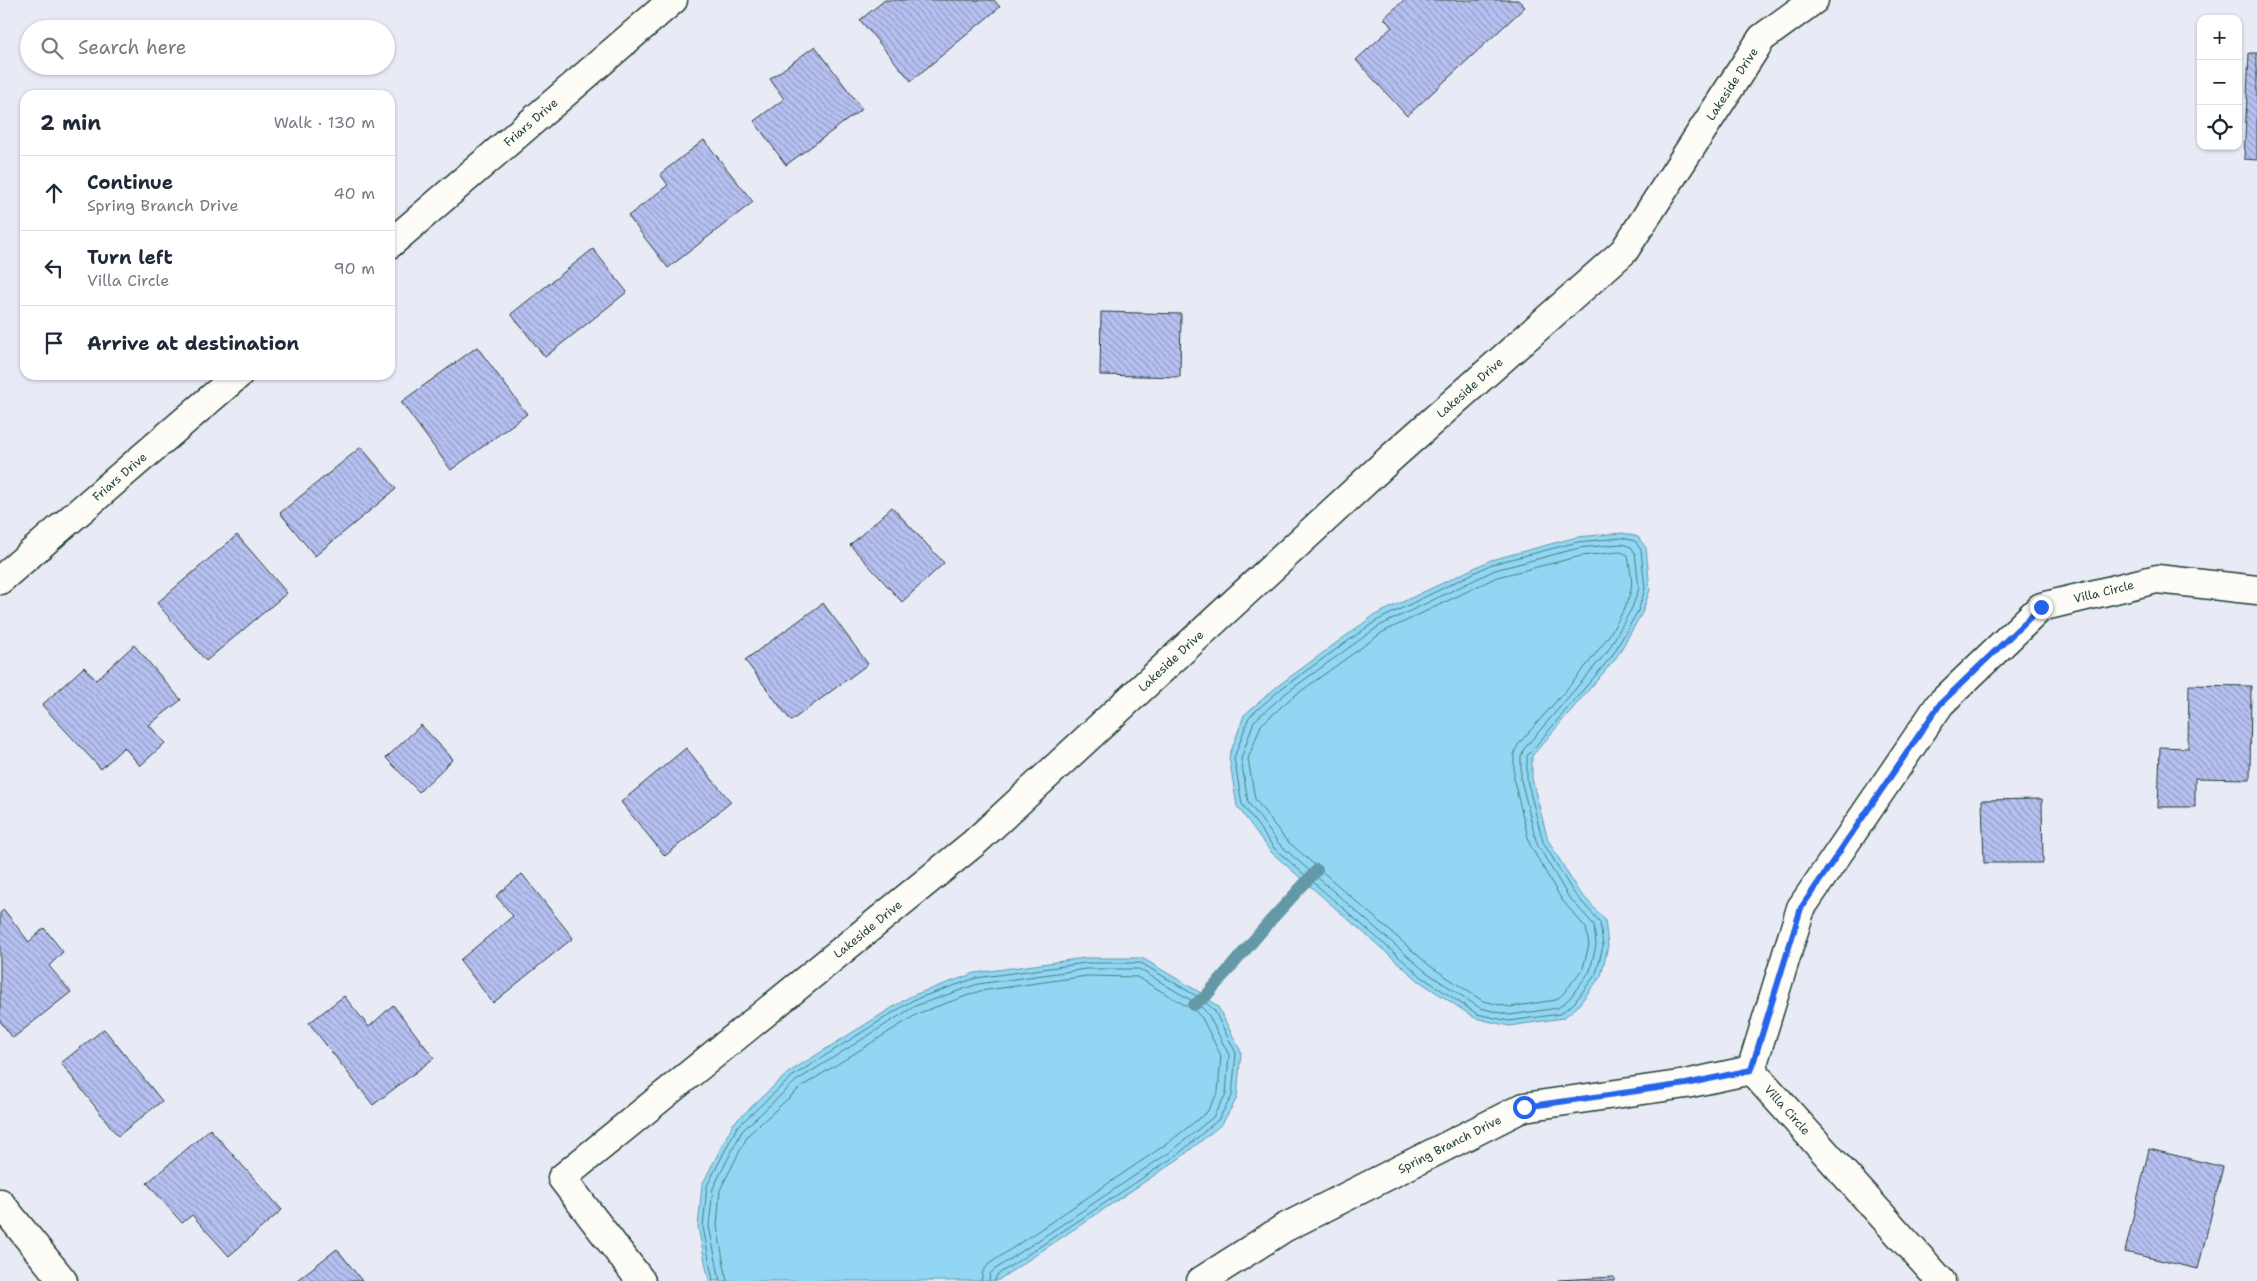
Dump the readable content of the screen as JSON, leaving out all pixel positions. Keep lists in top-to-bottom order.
{
  "streets": {
    "street": [
      "Lakeside Drive",
      "Friars Drive",
      "Villa Circle",
      "Spring Branch Drive"
    ]
  },
  "crossings": [
    ["Villa Circle", "Spring Branch Drive"]
  ],
  "page": {
    "map_buttons": ["+", "−"],
    "search": "Search here",
    "heading": ["2 min", "Walk · 130 m"],
    "list": [
      ["Continue", "Spring Branch Drive", "40 m"],
      ["Turn left", "Villa Circle", "90 m"],
      "Arrive at destination"
    ]
  }
}
